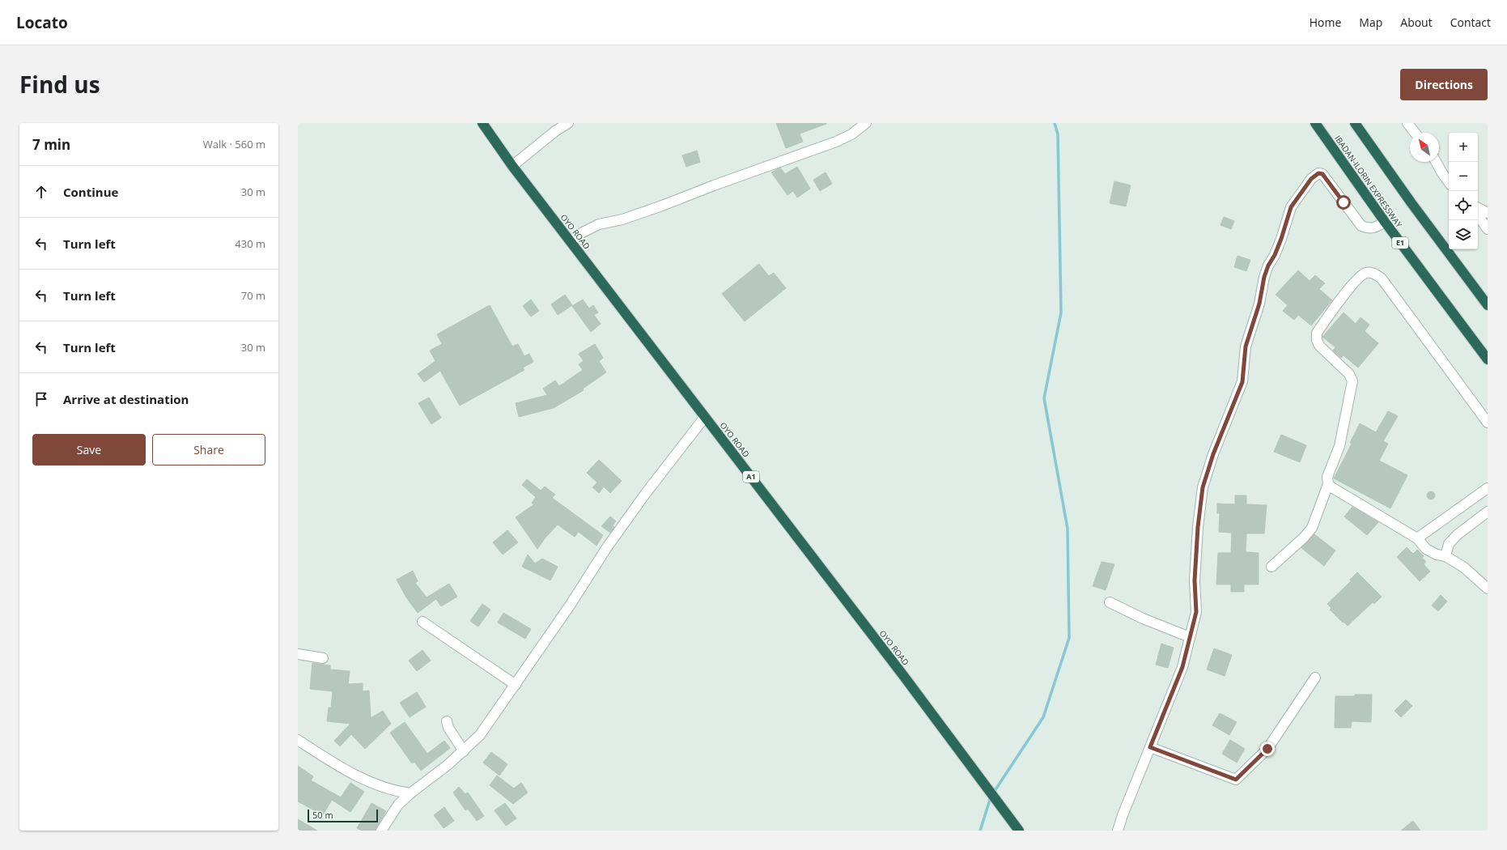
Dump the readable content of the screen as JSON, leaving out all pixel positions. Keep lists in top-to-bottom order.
{
  "streets": {
    "highway": [
      "IBADAN-ILORIN EXPRESSWAY",
      "OYO ROAD",
      "E1",
      "A1"
    ]
  },
  "scale_bar": "50 m",
  "north": "top left",
  "page": {
    "header": "Locato",
    "nav": [
      "Home",
      "Map",
      "About",
      "Contact"
    ],
    "title": "Find us",
    "buttons": [
      "Directions",
      ["Save", "Share"]
    ],
    "heading": ["7 min", "Walk · 560 m"],
    "map_buttons": ["+", "−"],
    "list": [
      ["Continue", "30 m"],
      ["Turn left", "430 m"],
      ["Turn left", "70 m"],
      ["Turn left", "30 m"],
      "Arrive at destination"
    ],
    "scale": "50 m"
  }
}
